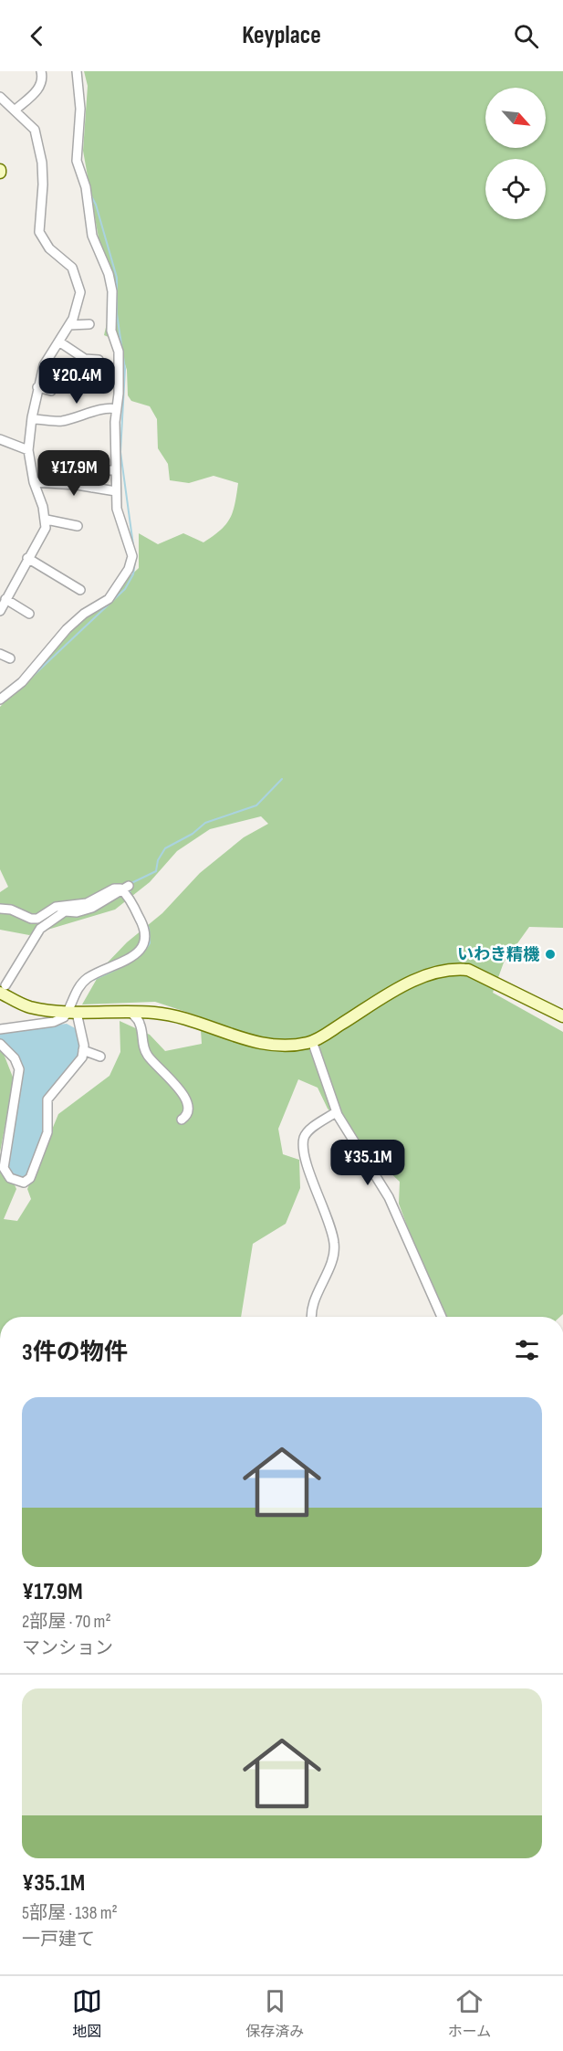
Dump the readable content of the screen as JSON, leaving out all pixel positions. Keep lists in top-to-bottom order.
{
  "places": ["いわき精機"],
  "north": "bottom right",
  "page": {
    "header": "Keyplace",
    "price": ["¥20.4M", "¥17.9M", "¥35.1M"],
    "heading": "3件の物件",
    "list": [
      {
        "name": "¥17.9M",
        "note": "2部屋 · 70 m² · マンション"
      },
      {
        "name": "¥35.1M",
        "note": "5部屋 · 138 m² · 一戸建て"
      }
    ],
    "tabs": ["地図", "保存済み", "ホーム"]
  }
}
